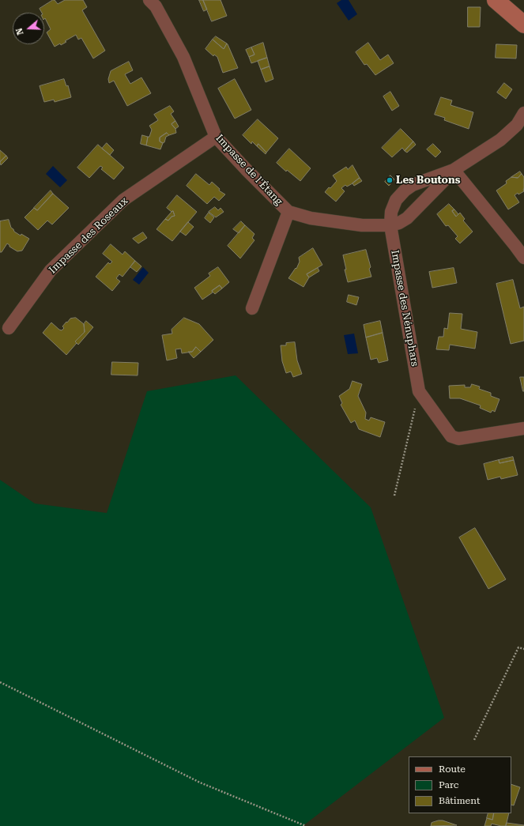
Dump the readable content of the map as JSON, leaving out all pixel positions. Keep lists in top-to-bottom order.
{
  "streets": {
    "street": ["Impasse de l'Étang", "Impasse des Roseaux", "Impasse des Nénuphars"]
  },
  "crossings": [
    ["Impasse de l'Étang", "Impasse des Roseaux"],
    ["Impasse de l'Étang", "Impasse des Nénuphars"]
  ],
  "places": ["Les Boutons"],
  "legend": ["Route", "Parc", "Bâtiment"],
  "north": "left"
}
